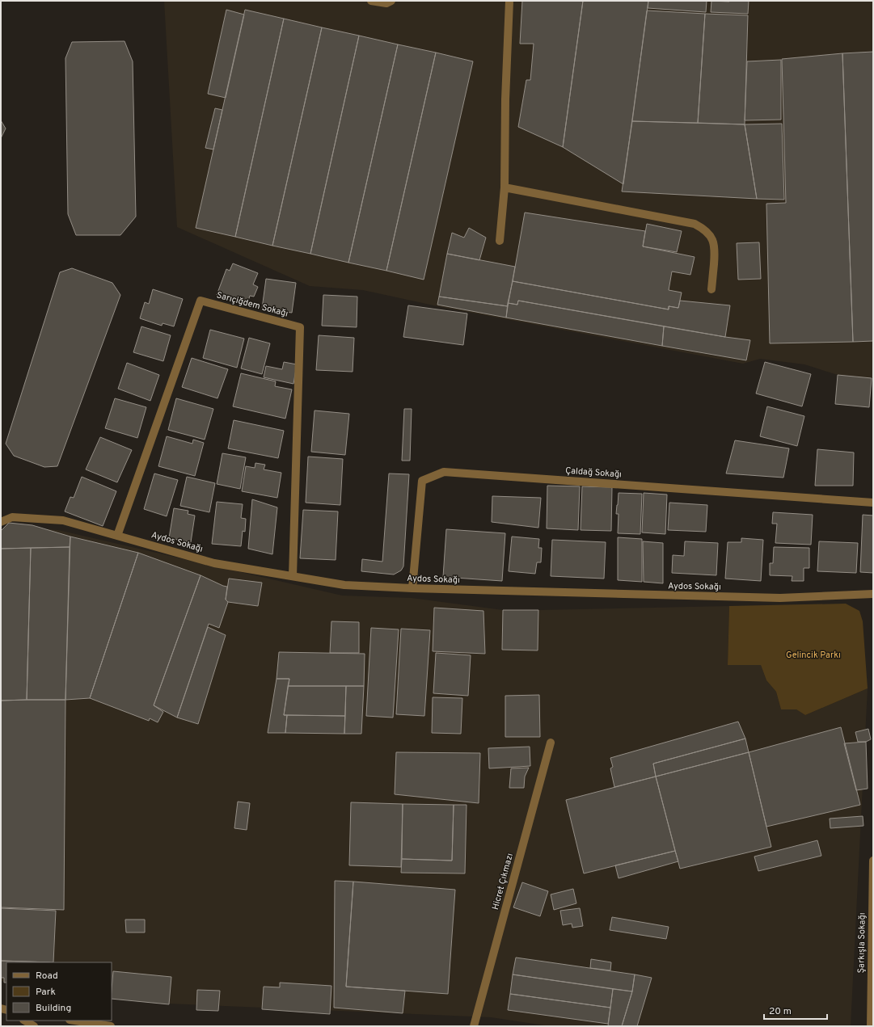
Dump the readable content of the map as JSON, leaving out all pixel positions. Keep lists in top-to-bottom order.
{
  "streets": {
    "street": [
      "Sarıçiğdem Sokağı",
      "Çaldağ Sokağı",
      "Aydos Sokağı",
      "Hicret Çıkmazı",
      "Şarkışla Sokağı"
    ]
  },
  "crossings": [
    ["Sarıçiğdem Sokağı", "Aydos Sokağı"],
    ["Çaldağ Sokağı", "Aydos Sokağı"]
  ],
  "parks": ["Gelincik Parkı"],
  "legend": ["Road", "Park", "Building"],
  "scale_bar": "20 m"
}
